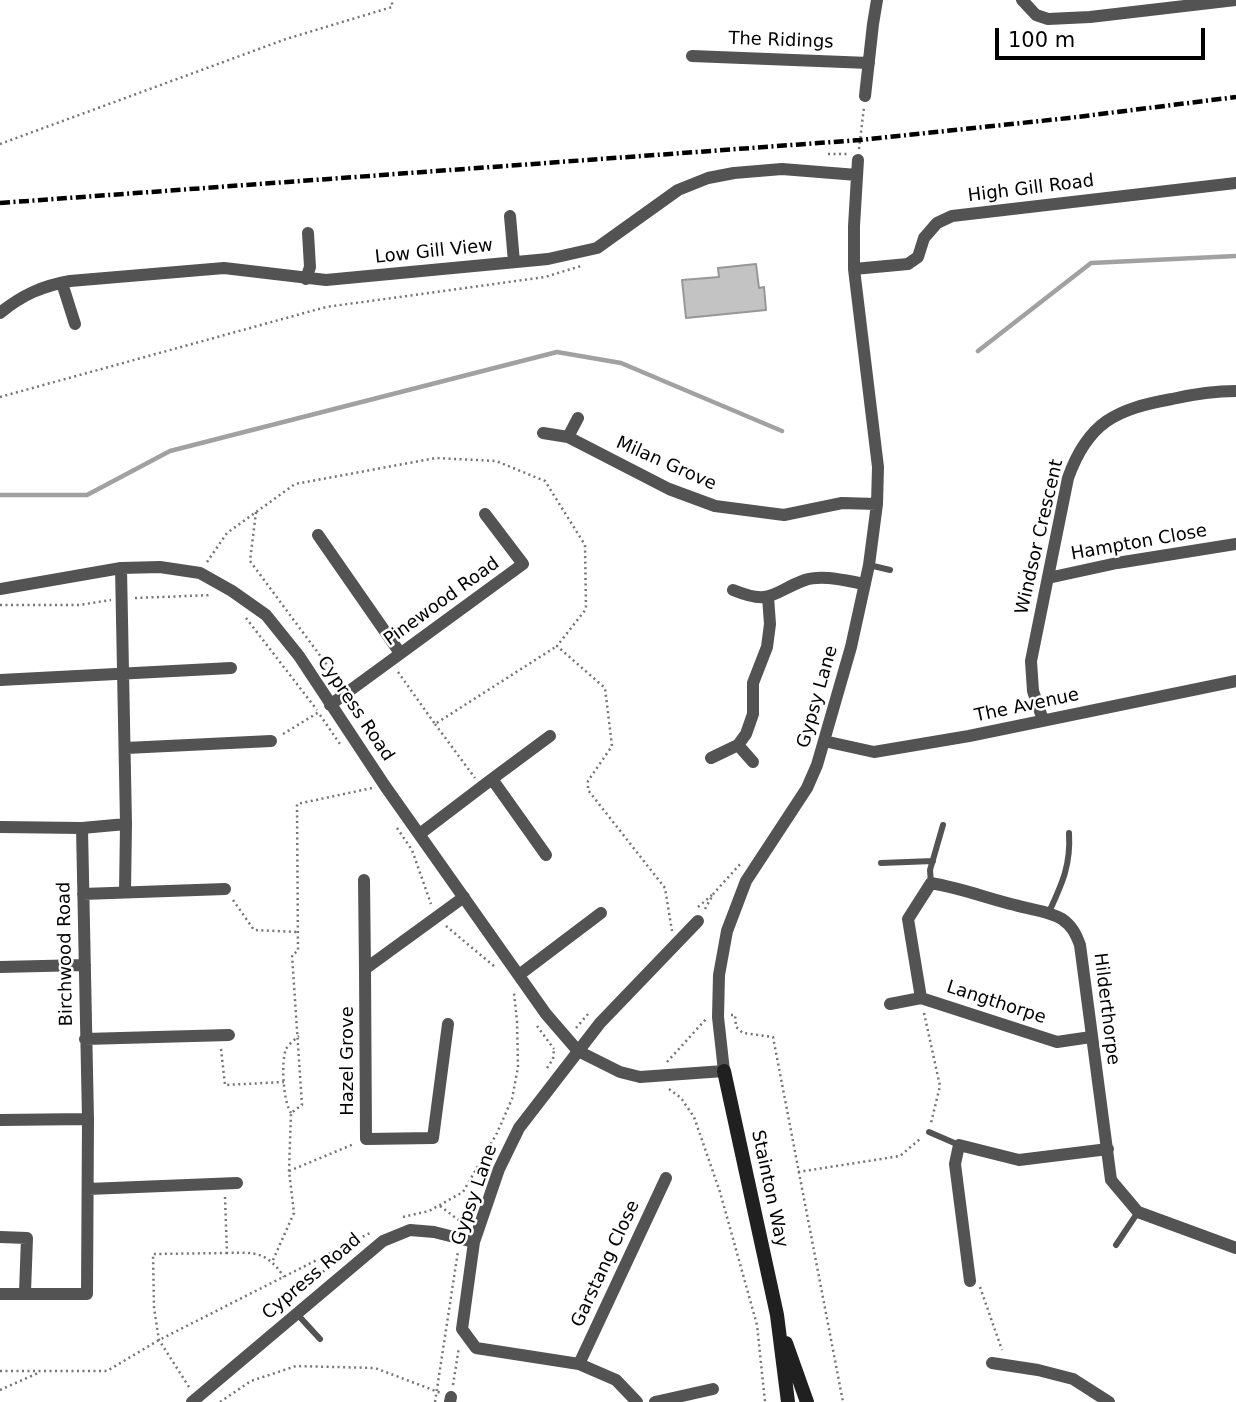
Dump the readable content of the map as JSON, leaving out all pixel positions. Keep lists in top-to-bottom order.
{
  "streets": {
    "street": [
      "The Ridings",
      "High Gill Road",
      "Low Gill View",
      "Milan Grove",
      "Windsor Crescent",
      "Hampton Close",
      "Pinewood Road",
      "Gypsy Lane",
      "The Avenue",
      "Cypress Road",
      "Birchwood Road",
      "Langthorpe",
      "Hilderthorpe",
      "Hazel Grove",
      "Stainton Way",
      "Garstang Close"
    ]
  },
  "crossings": [
    ["High Gill Road", "Gypsy Lane"],
    ["Low Gill View", "Gypsy Lane"],
    ["Milan Grove", "Gypsy Lane"],
    ["Windsor Crescent", "Hampton Close"],
    ["Windsor Crescent", "The Avenue"],
    ["Pinewood Road", "Cypress Road"],
    ["Gypsy Lane", "The Avenue"],
    ["Gypsy Lane", "Cypress Road"],
    ["Gypsy Lane", "Stainton Way"],
    ["Langthorpe", "Hilderthorpe"]
  ],
  "scale_bar": "100 m"
}
